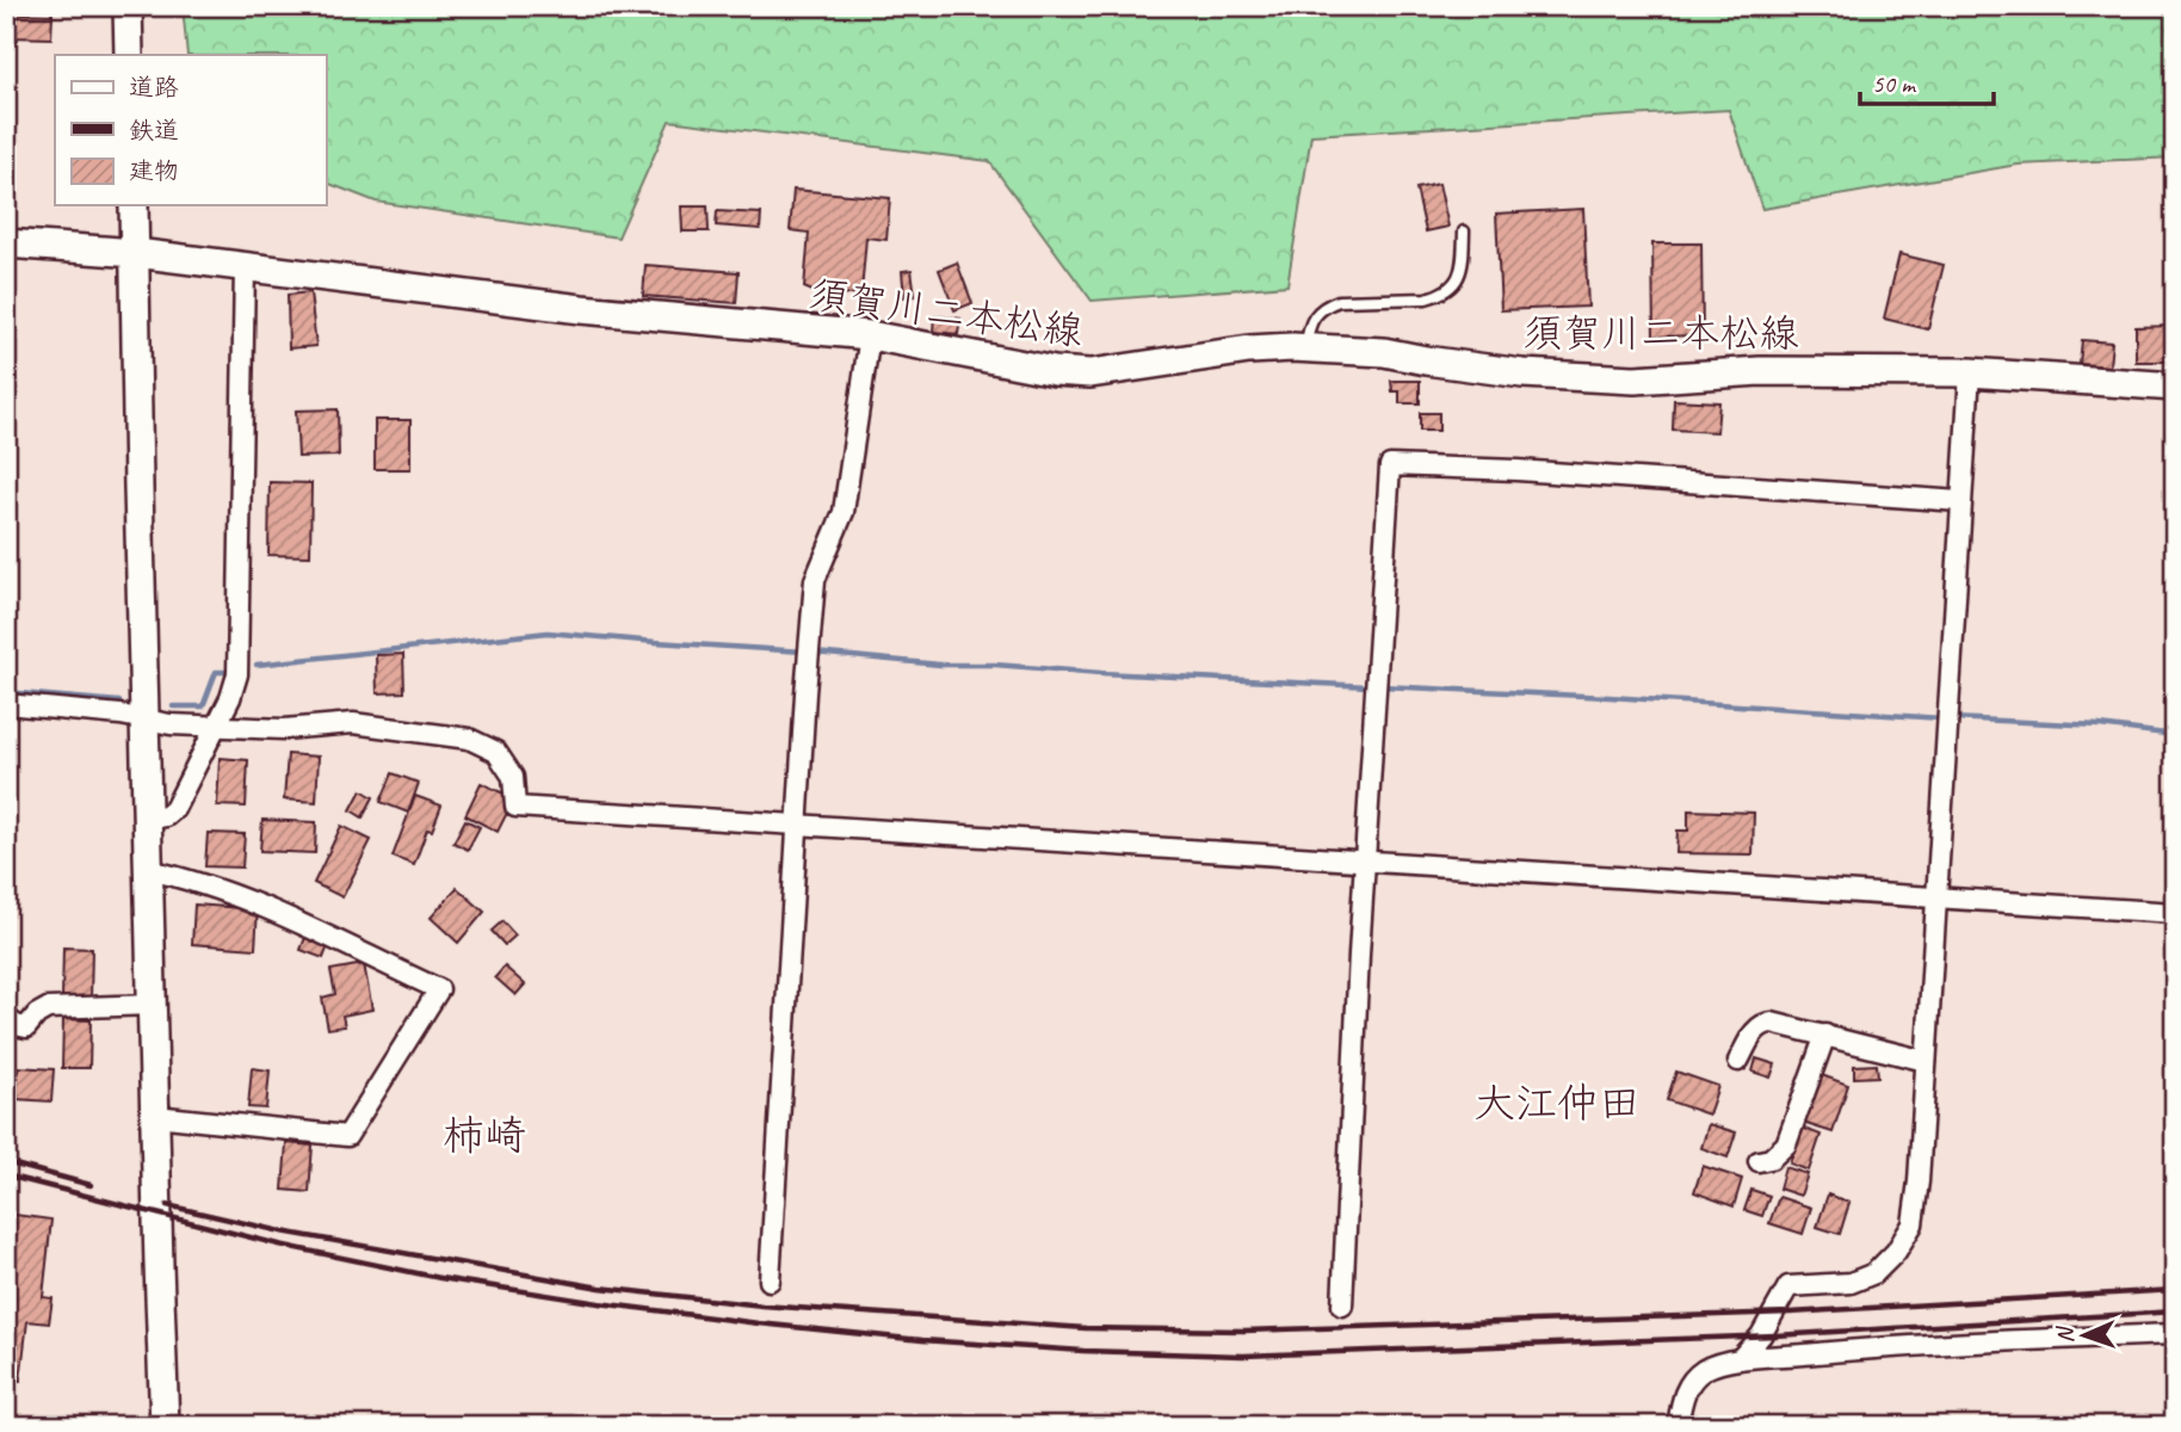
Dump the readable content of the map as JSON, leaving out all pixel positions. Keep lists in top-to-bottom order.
{
  "streets": {
    "main road": ["須賀川二本松線"]
  },
  "districts": ["大江仲田", "柿崎"],
  "legend": ["道路", "鉄道", "建物"],
  "scale_bar": "50 m",
  "north": "left"
}
